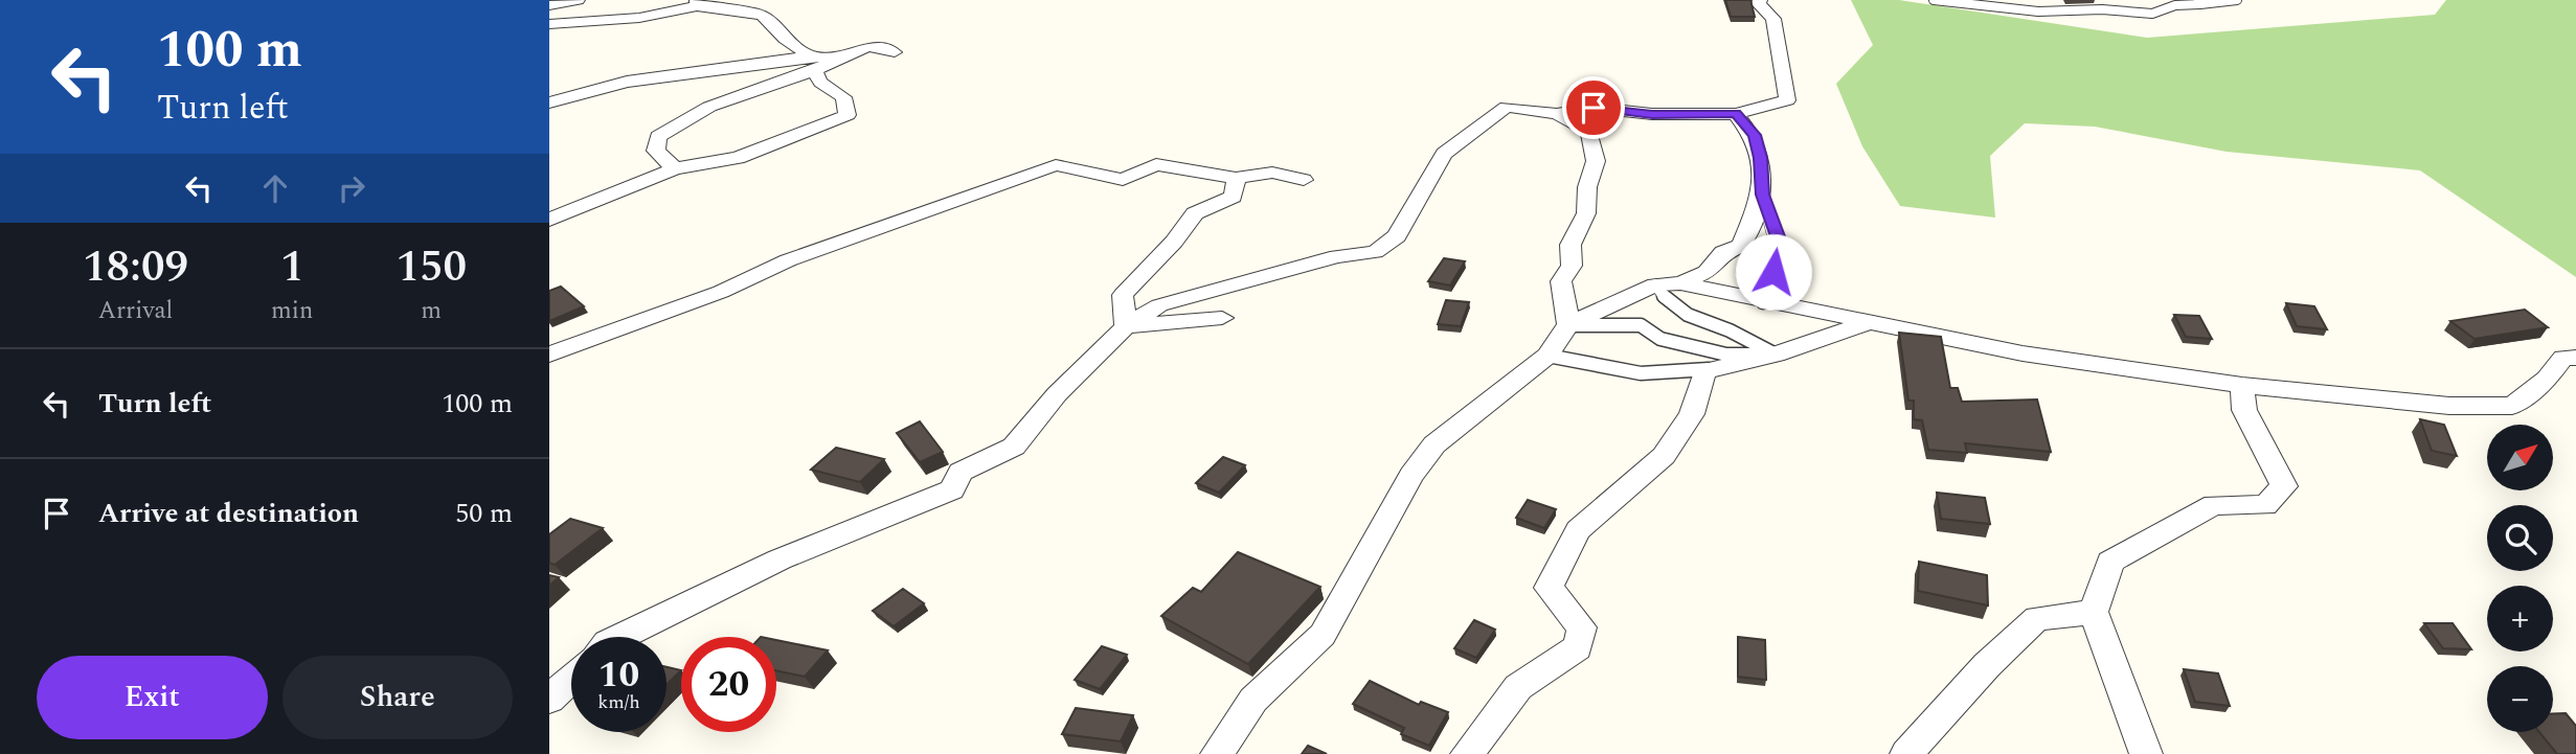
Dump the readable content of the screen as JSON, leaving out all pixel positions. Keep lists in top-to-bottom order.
{
  "north": "top right",
  "page": {
    "turn": ["100 m", "Turn left"],
    "eta": [
      "18:09",
      "Arrival",
      "1",
      "min",
      "150",
      "m"
    ],
    "list": [
      {
        "name": "Turn left",
        "value": "100 m"
      },
      {
        "name": "Arrive at destination",
        "value": "50 m"
      }
    ],
    "map_buttons": ["+", "−"],
    "speed": "10 km/h",
    "limit": "20",
    "buttons": ["Exit", "Share"]
  }
}
